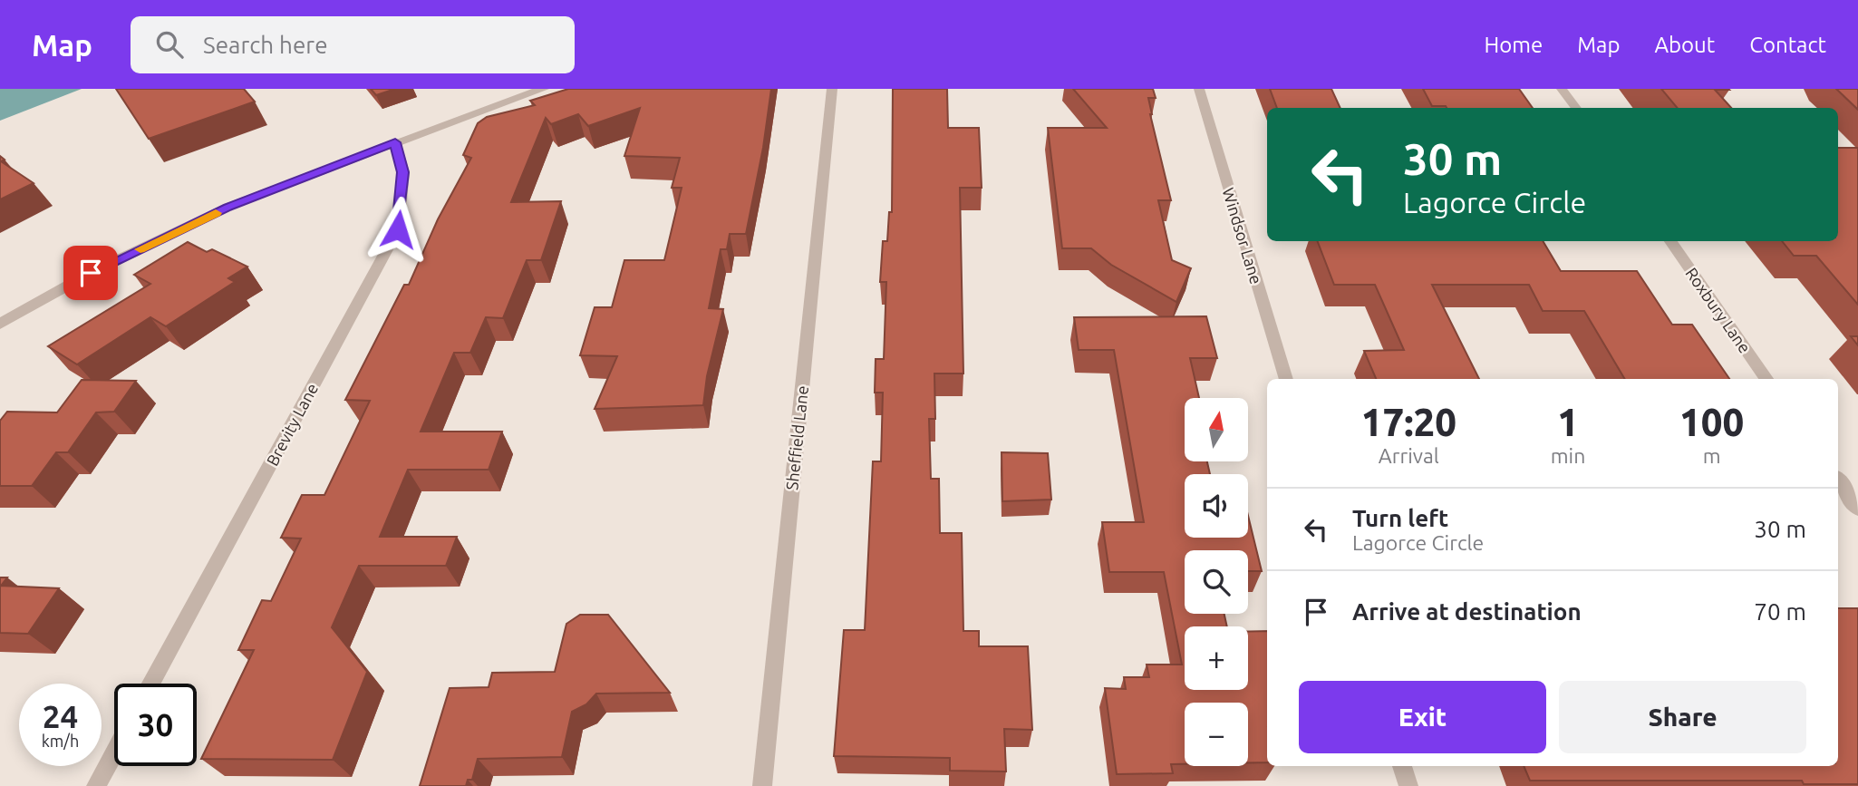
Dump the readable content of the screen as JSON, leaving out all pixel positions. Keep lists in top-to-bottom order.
{
  "streets": {
    "street": [
      "Windsor Lane",
      "Roxbury Lane",
      "Brevity Lane",
      "Sheffield Lane"
    ]
  },
  "north": "top",
  "page": {
    "header": "Map",
    "search": "Search here",
    "nav": [
      "Home",
      "Map",
      "About",
      "Contact"
    ],
    "turn": ["30 m", "Lagorce Circle"],
    "eta": [
      "17:20",
      "Arrival",
      "1",
      "min",
      "100",
      "m"
    ],
    "map_buttons": ["+", "−"],
    "list": [
      {
        "name": "Turn left",
        "note": "Lagorce Circle",
        "value": "30 m"
      },
      {
        "name": "Arrive at destination",
        "value": "70 m"
      }
    ],
    "buttons": ["Exit", "Share"],
    "speed": "24 km/h",
    "limit": "30"
  }
}
